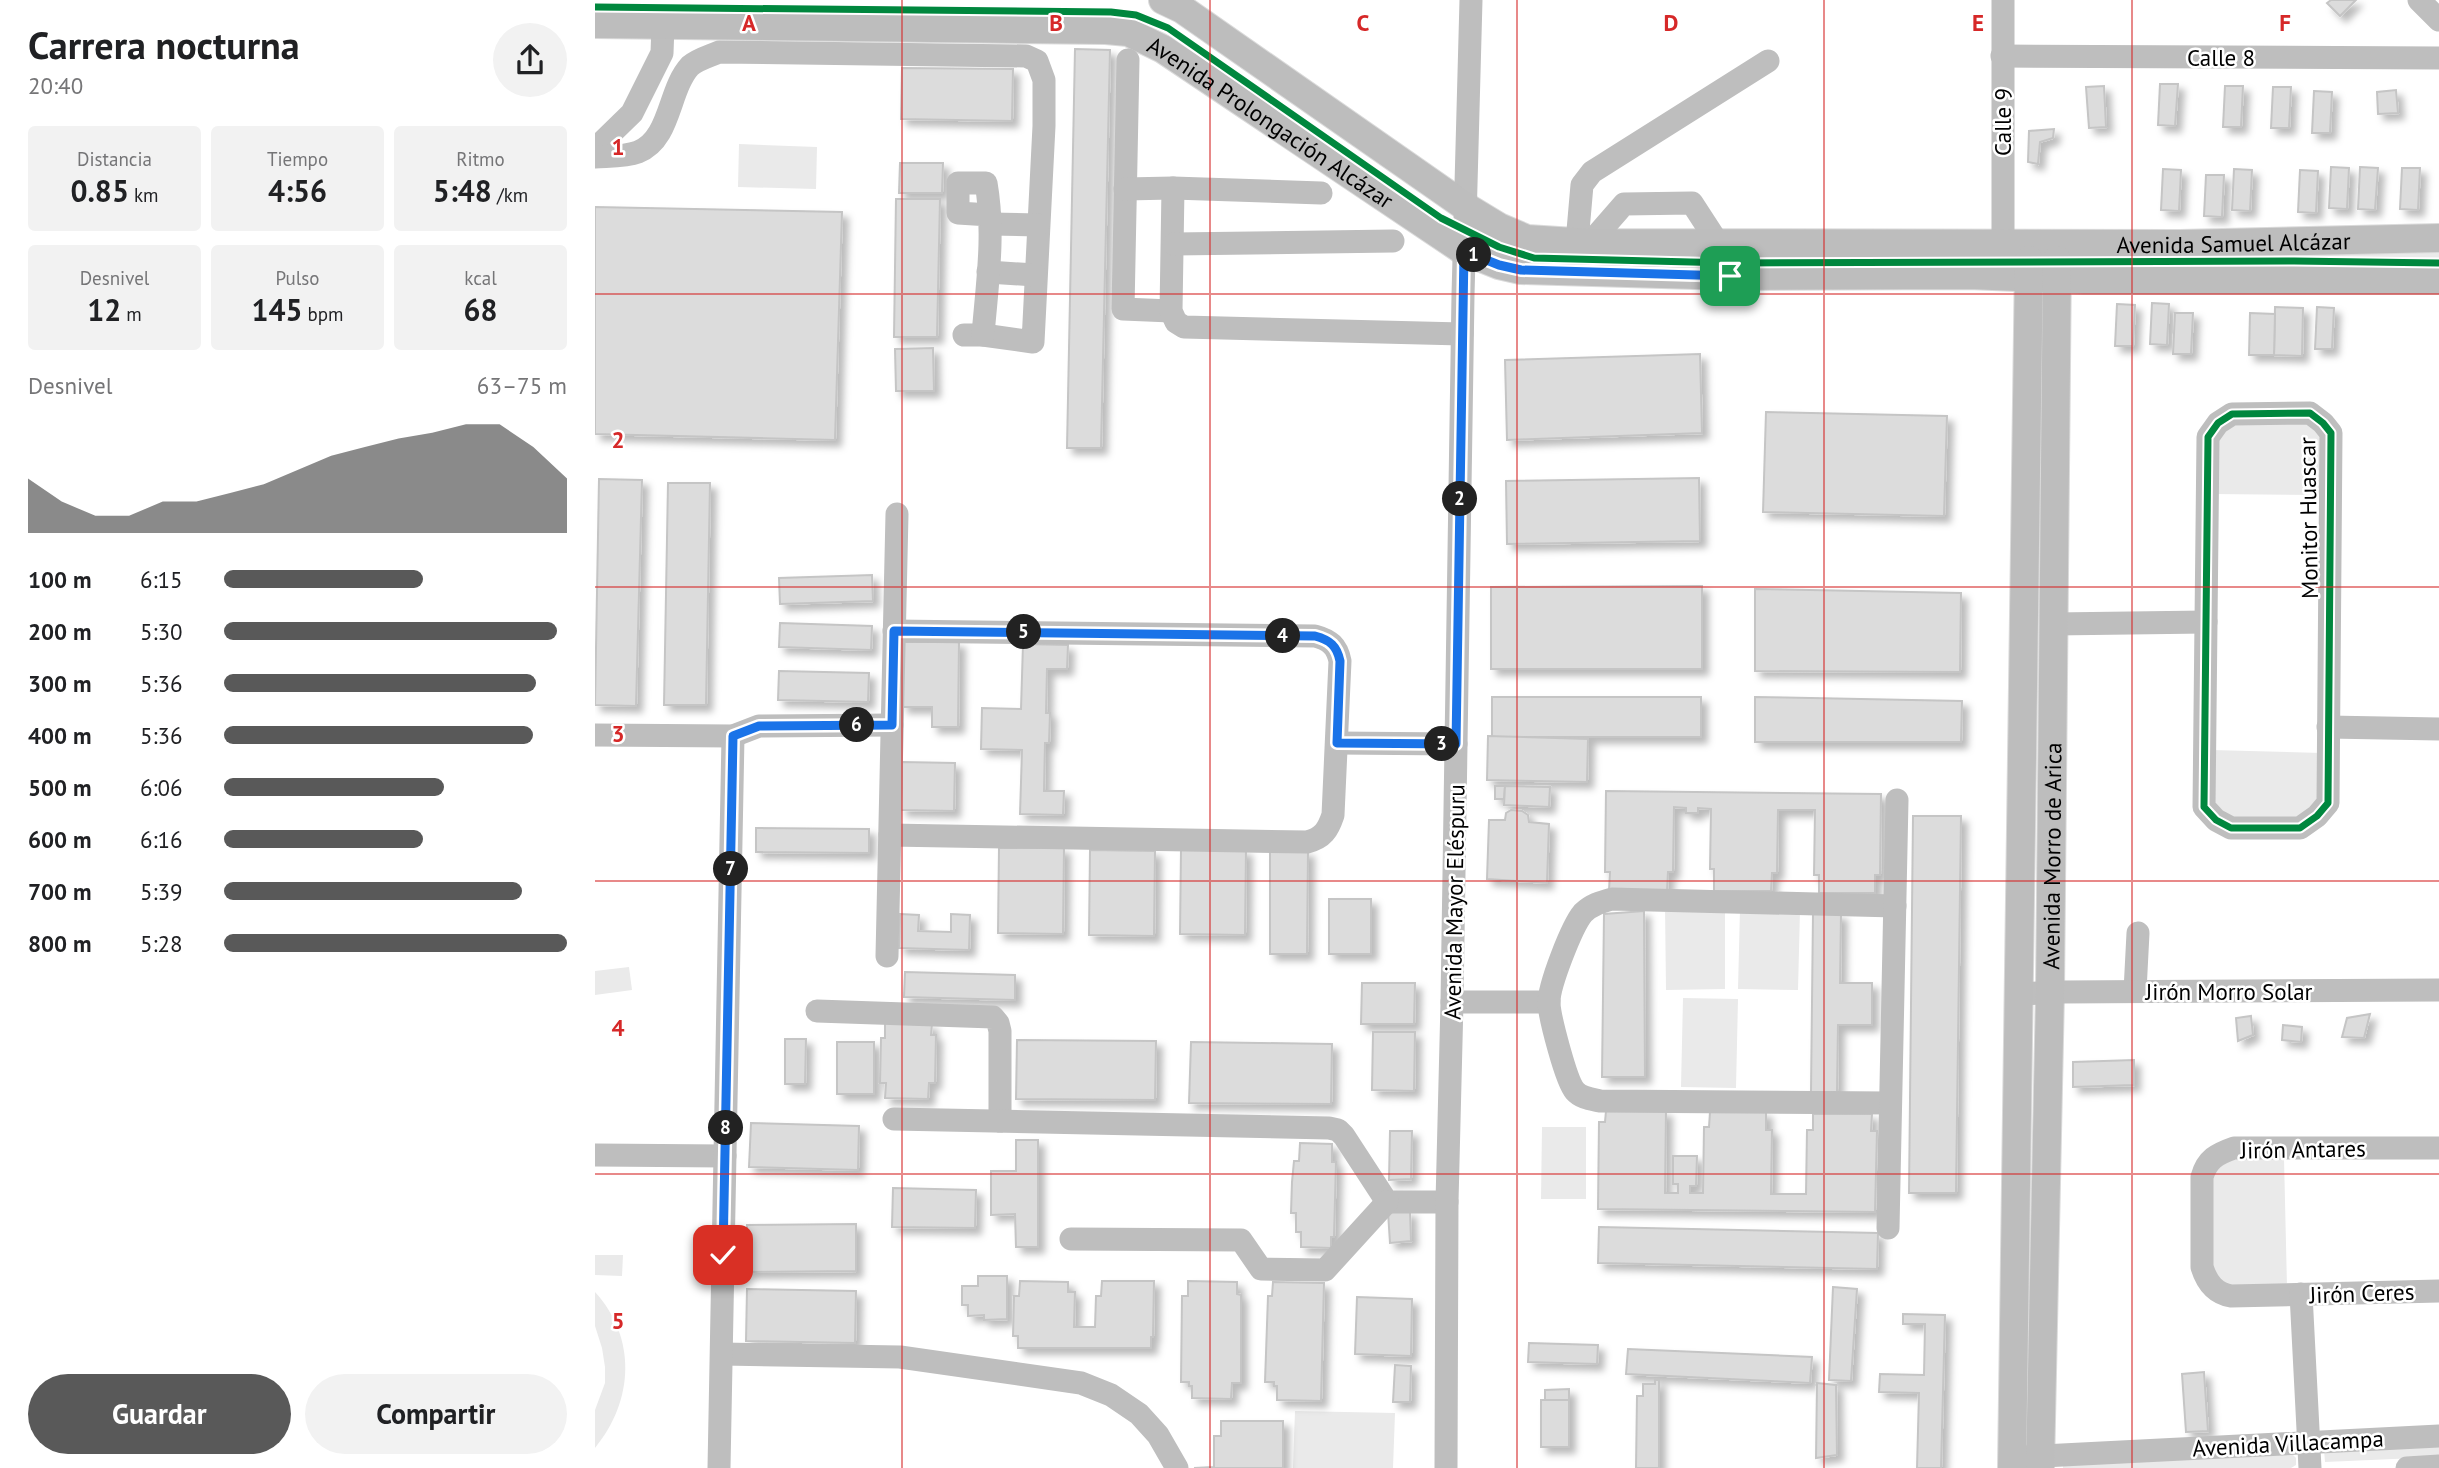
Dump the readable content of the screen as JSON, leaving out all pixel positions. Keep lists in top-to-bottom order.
{
  "streets": {
    "main road": ["Avenida Prolongación Alcázar", "Avenida Samuel Alcázar", "Avenida Morro de Arica"],
    "street": [
      "Calle 8",
      "Calle 9",
      "Monitor Huascar",
      "Avenida Mayor Eléspuru",
      "Jirón Morro Solar",
      "Jirón Antares",
      "Jirón Ceres",
      "Avenida Villacampa"
    ]
  },
  "crossings": [
    ["Calle 8", "Calle 9"],
    ["Calle 9", "Avenida Prolongación Alcázar"],
    ["Calle 9", "Avenida Samuel Alcázar"],
    ["Calle 9", "Avenida Morro de Arica"],
    ["Avenida Prolongación Alcázar", "Avenida Samuel Alcázar"],
    ["Avenida Prolongación Alcázar", "Avenida Morro de Arica"],
    ["Avenida Prolongación Alcázar", "Avenida Mayor Eléspuru"],
    ["Avenida Samuel Alcázar", "Avenida Morro de Arica"],
    ["Avenida Morro de Arica", "Jirón Morro Solar"],
    ["Avenida Morro de Arica", "Avenida Villacampa"],
    ["Jirón Antares", "Jirón Ceres"]
  ],
  "page": {
    "heading": ["Carrera nocturna", "20:40"],
    "stats": [
      ["Distancia", "0.85 km"],
      ["Tiempo", "4:56"],
      ["Ritmo", "5:48 /km"],
      ["Desnivel", "12 m"],
      ["Pulso", "145 bpm"],
      ["kcal", "68"]
    ],
    "pins": [
      "1",
      "2",
      "5",
      "4",
      "6",
      "3",
      "7",
      "8"
    ],
    "chart": ["Desnivel", "63–75 m"],
    "list": [
      {
        "name": "100 m",
        "note": "6:15"
      },
      {
        "name": "200 m",
        "note": "5:30"
      },
      {
        "name": "300 m",
        "note": "5:36"
      },
      {
        "name": "400 m",
        "note": "5:36"
      },
      {
        "name": "500 m",
        "note": "6:06"
      },
      {
        "name": "600 m",
        "note": "6:16"
      },
      {
        "name": "700 m",
        "note": "5:39"
      },
      {
        "name": "800 m",
        "note": "5:28"
      }
    ],
    "buttons": ["Guardar", "Compartir"]
  },
  "grid": {
    "columns": [
      "A",
      "B",
      "C",
      "D",
      "E",
      "F"
    ],
    "rows": [
      "1",
      "2",
      "3",
      "4",
      "5"
    ]
  }
}
